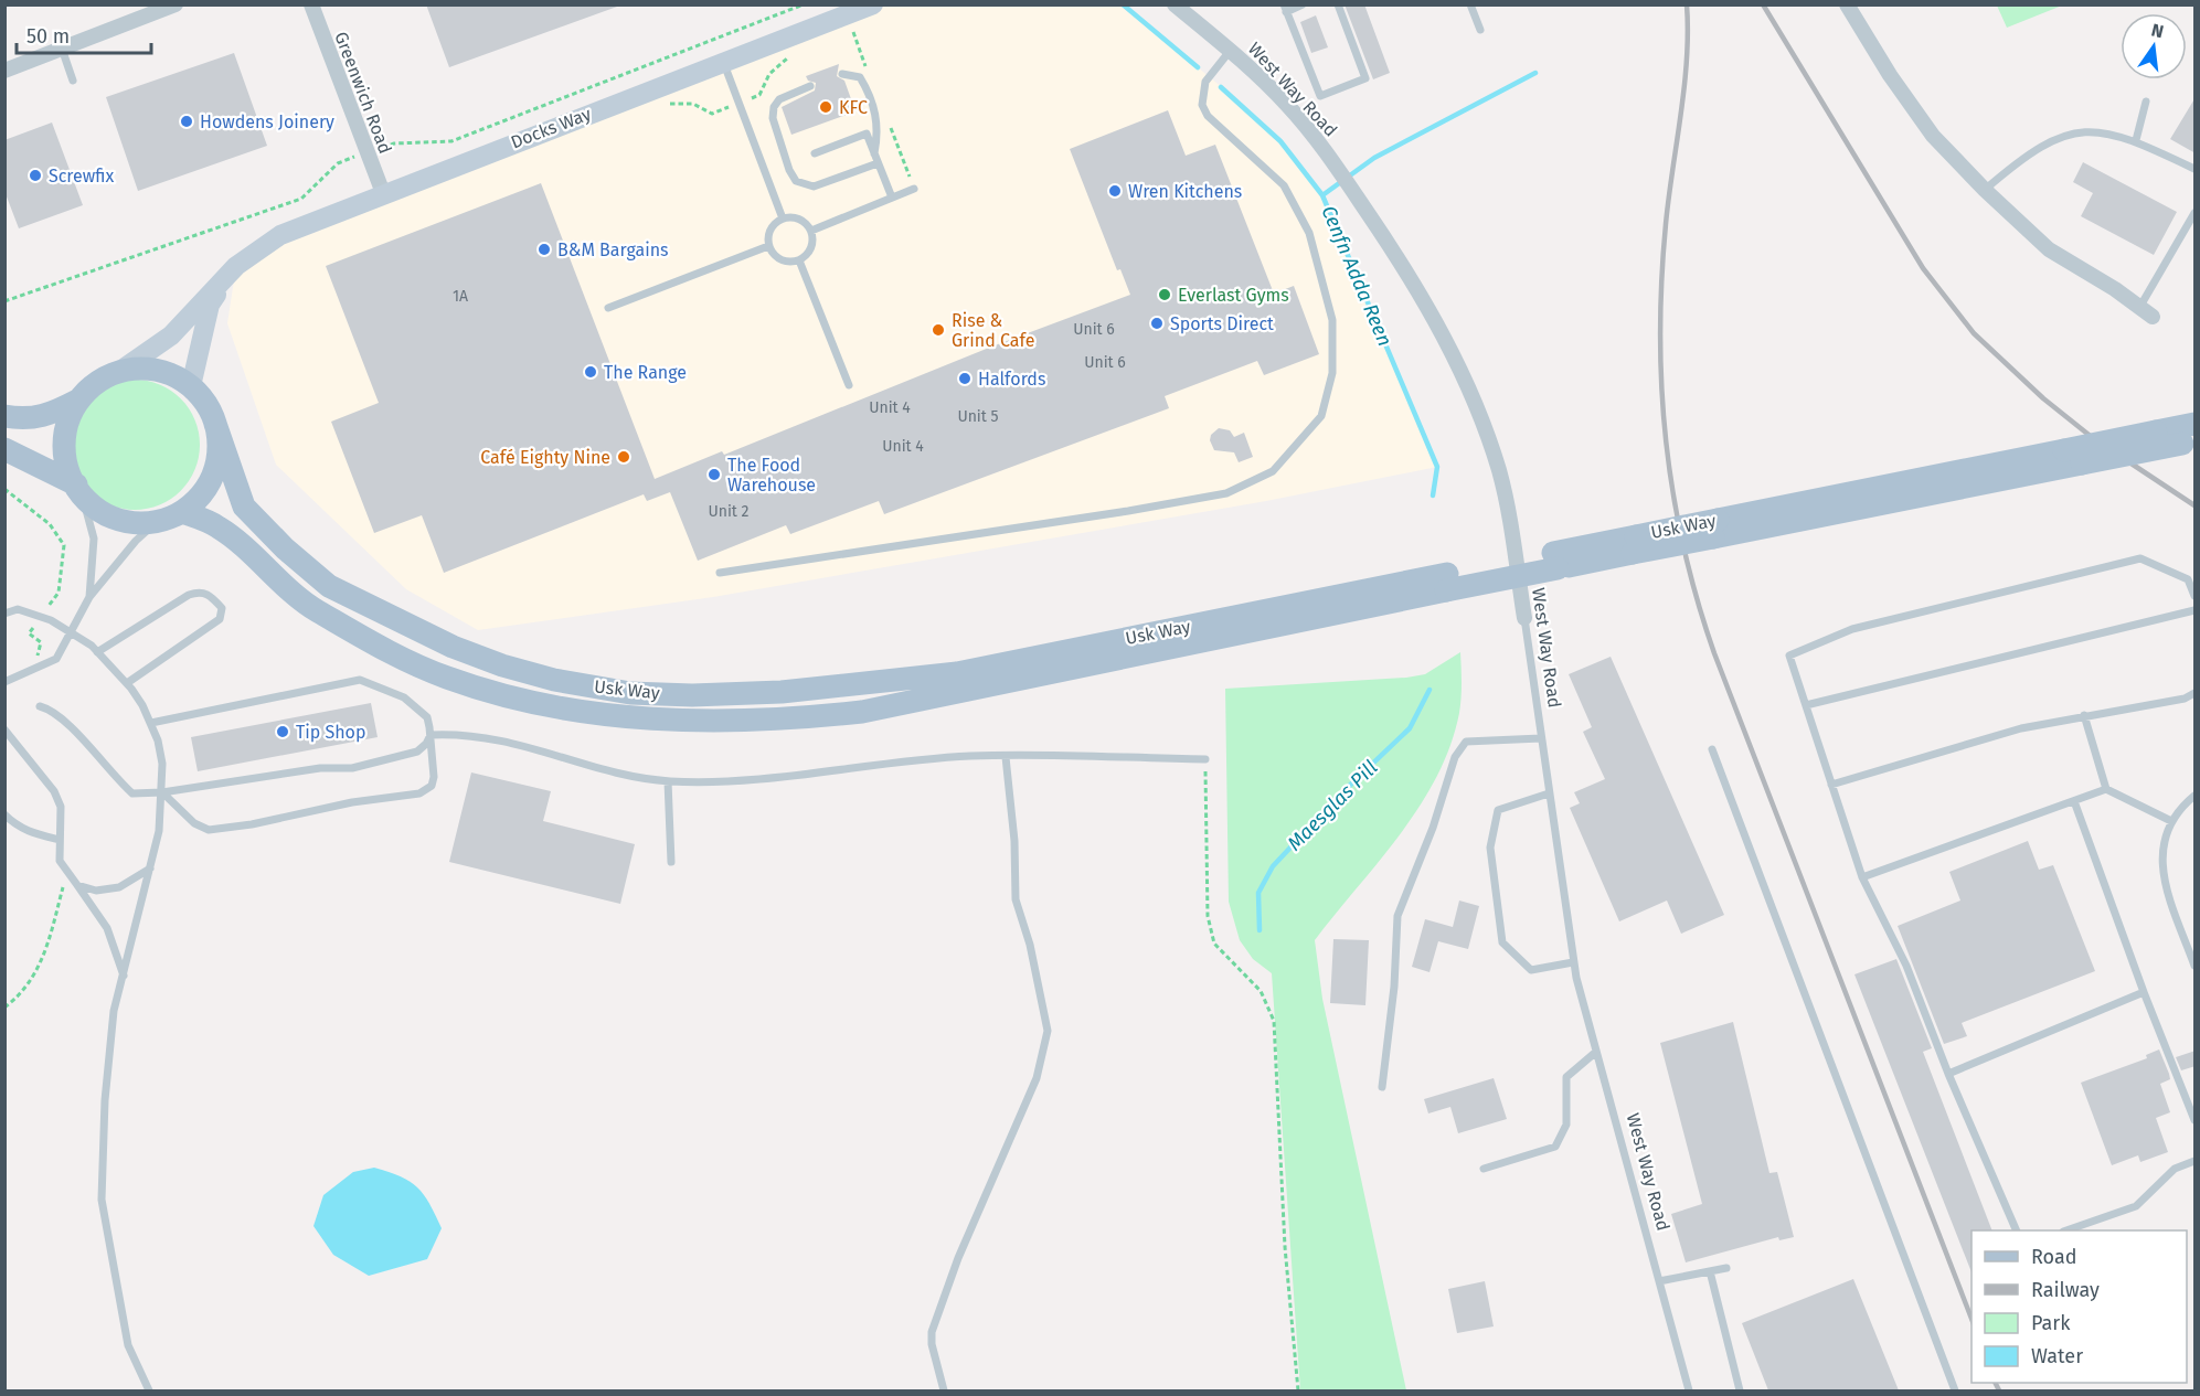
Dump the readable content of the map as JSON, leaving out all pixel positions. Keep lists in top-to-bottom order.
{
  "streets": {
    "main road": ["Usk Way"],
    "street": ["West Way Road", "Greenwich Road", "Docks Way"]
  },
  "crossings": [
    ["Greenwich Road", "Docks Way"],
    ["Docks Way", "Usk Way"]
  ],
  "water": ["Cenfn Adda Reen", "Maesglas Pill"],
  "places": [
    "KFC",
    "Howdens Joinery",
    "Screwfix",
    "Wren Kitchens",
    "B&M Bargains",
    "Everlast Gyms",
    "Sports Direct",
    "Rise & Grind Cafe",
    "The Range",
    "Halfords",
    "Café Eighty Nine",
    "The Food Warehouse",
    "Tip Shop"
  ],
  "house_numbers": [
    "1A",
    "Unit 6",
    "Unit 6",
    "Unit 4",
    "Unit 5",
    "Unit 4",
    "Unit 2"
  ],
  "legend": [
    "Road",
    "Railway",
    "Park",
    "Water"
  ],
  "scale_bar": "50 m",
  "north": "top"
}
